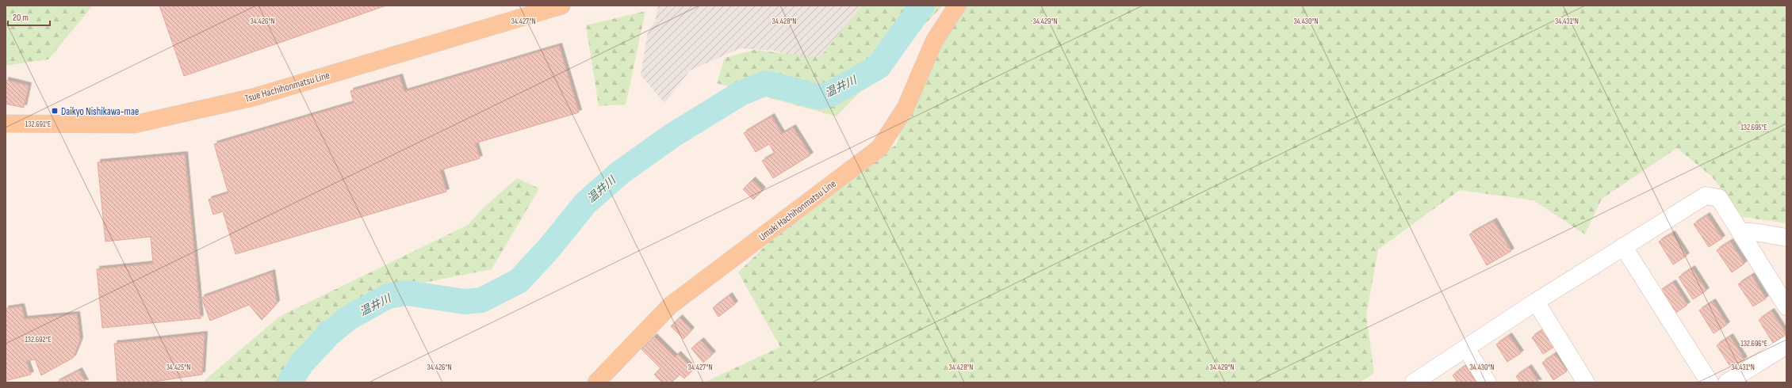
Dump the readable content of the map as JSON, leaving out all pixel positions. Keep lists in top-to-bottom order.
{
  "streets": {
    "main road": ["Tsue Hachihonmatsu Line", "Umaki Hachihonmatsu Line"]
  },
  "water": ["温井川"],
  "places": {
    "transit": ["Daikyo Nishikawa-mae"]
  },
  "scale_bar": "20 m",
  "coordinates": [
    "34.426°N",
    "34.427°N",
    "34.428°N",
    "34.429°N",
    "34.430°N",
    "34.431°N",
    "132.691°E",
    "132.695°E",
    "132.692°E",
    "132.696°E",
    "34.425°N"
  ]
}
